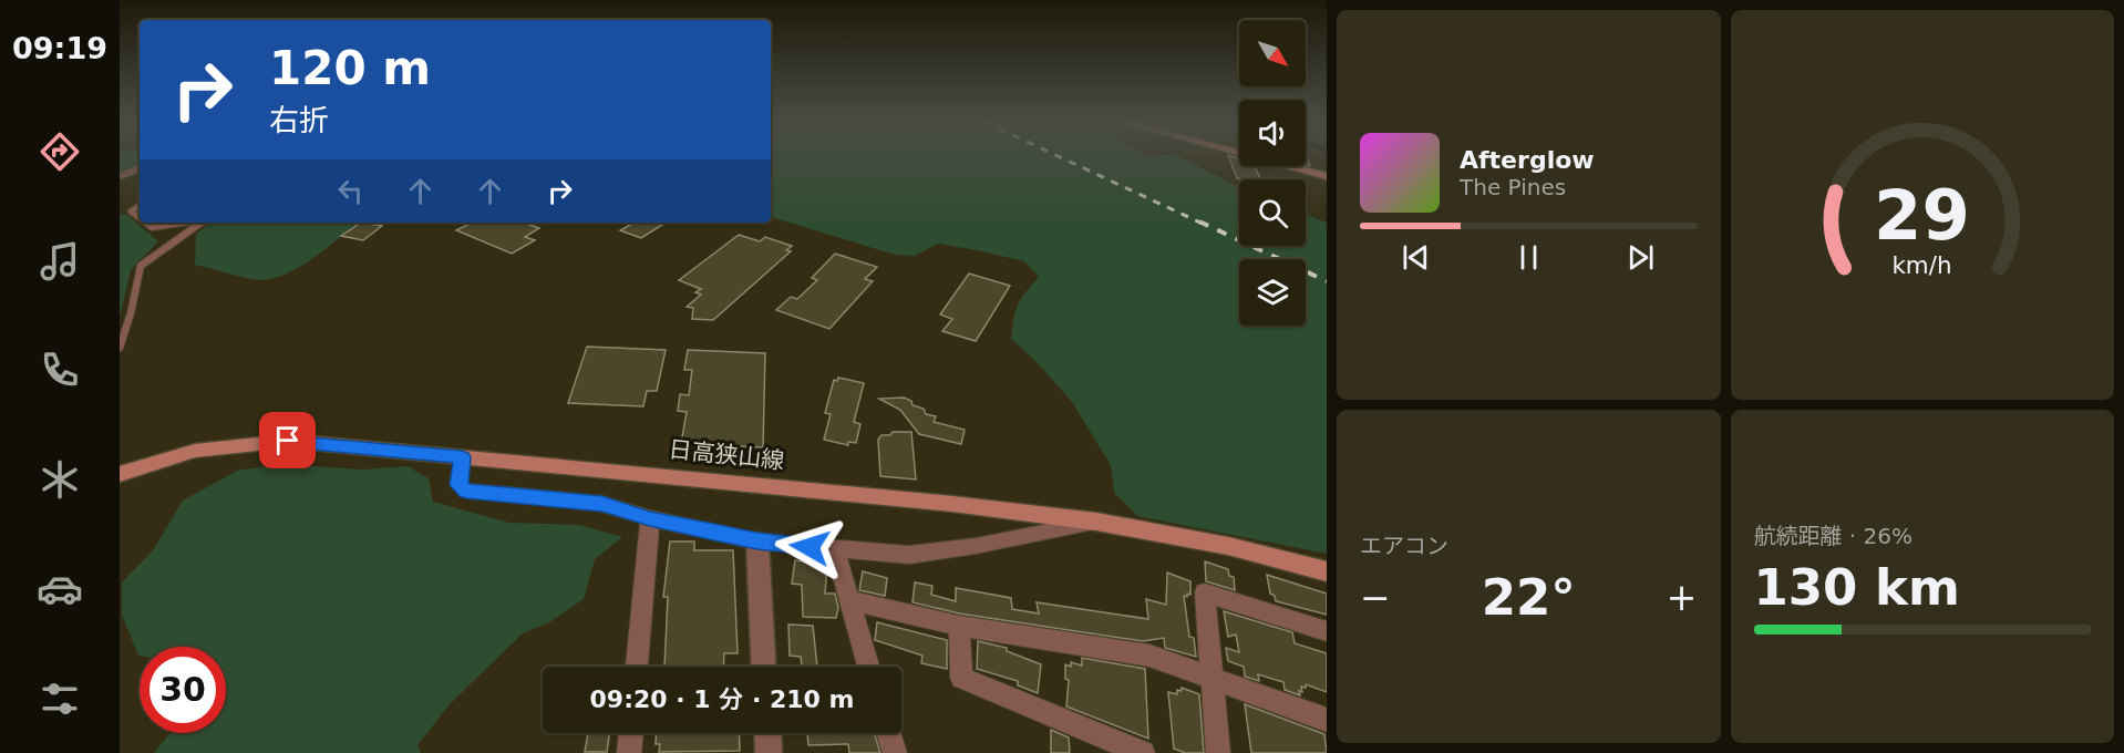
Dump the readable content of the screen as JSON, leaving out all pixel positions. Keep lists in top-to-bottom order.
{
  "streets": {
    "main road": ["日高狭山線"]
  },
  "north": "bottom right",
  "page": {
    "tabs": "09:19",
    "turn": ["120 m", "右折"],
    "song": ["Afterglow", "The Pines"],
    "tile": [
      "エアコン",
      ["航続距離 · 26%", "130 km"]
    ],
    "heat": ["−", "22°", "+"],
    "limit": "30",
    "trip": "09:20 · 1 分 · 210 m",
    "gauge": ["29", "km/h"]
  }
}
